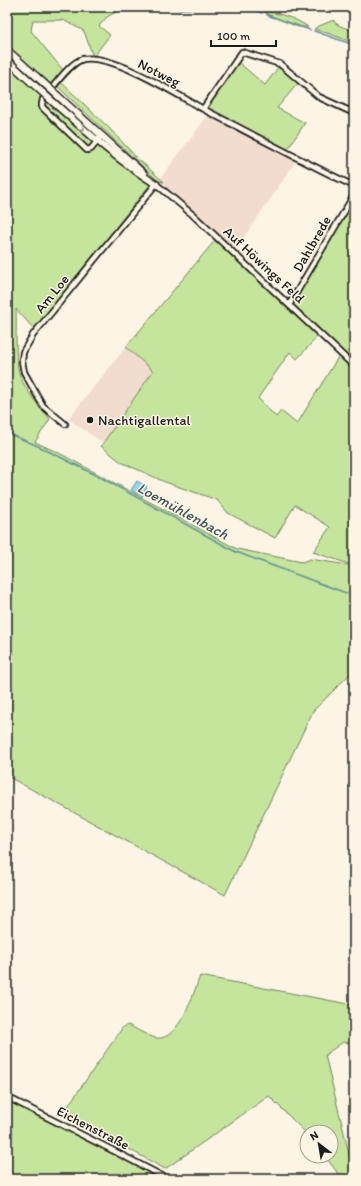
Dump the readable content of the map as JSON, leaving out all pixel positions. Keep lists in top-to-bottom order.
{
  "streets": {
    "main road": ["Auf Höwings Feld"],
    "street": [
      "Notweg",
      "Dahlbrede",
      "Am Loe",
      "Eichenstraße"
    ]
  },
  "crossings": [
    ["Notweg", "Auf Höwings Feld"],
    ["Dahlbrede", "Auf Höwings Feld"],
    ["Auf Höwings Feld", "Am Loe"]
  ],
  "water": ["Loemühlenbach"],
  "places": ["Nachtigallental"],
  "scale_bar": "100 m",
  "north": "top left"
}
